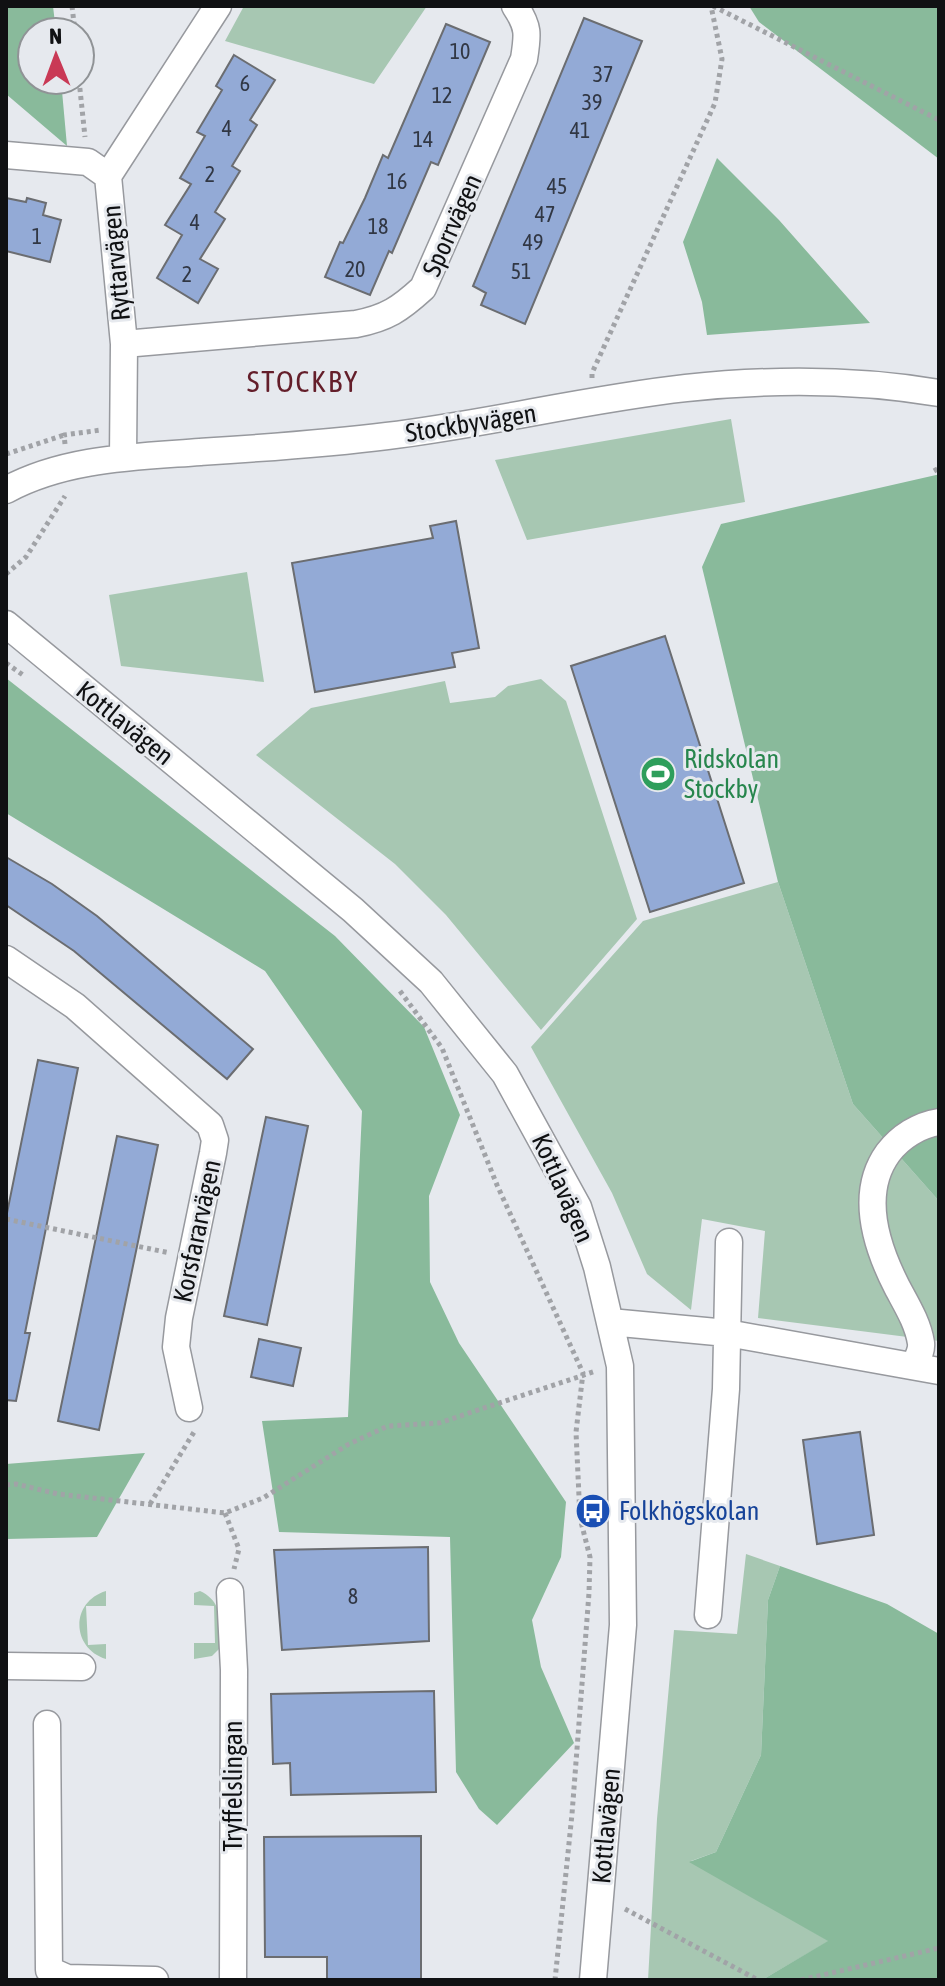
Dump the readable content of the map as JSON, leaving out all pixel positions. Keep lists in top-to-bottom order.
{
  "streets": {
    "street": [
      "Sporrvägen",
      "Ryttarvägen",
      "Stockbyvägen",
      "Kottlavägen",
      "Korsfararvägen",
      "Tryffelslingan"
    ]
  },
  "crossings": [
    ["Sporrvägen", "Ryttarvägen"],
    ["Ryttarvägen", "Stockbyvägen"]
  ],
  "districts": ["STOCKBY"],
  "places": {
    "sports": ["Ridskolan Stockby"],
    "bus stop": ["Folkhögskolan"]
  },
  "house_numbers": [
    "10",
    "37",
    "6",
    "12",
    "39",
    "4",
    "41",
    "14",
    "2",
    "16",
    "45",
    "47",
    "4",
    "18",
    "1",
    "49",
    "20",
    "51",
    "2",
    "8"
  ],
  "north": "top"
}
